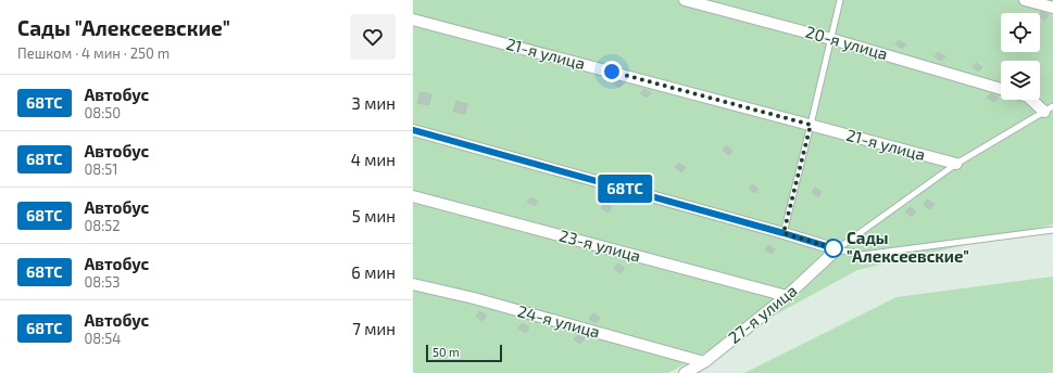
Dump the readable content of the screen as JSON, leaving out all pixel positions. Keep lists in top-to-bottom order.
{
  "streets": {
    "street": [
      "20-я улица",
      "21-я улица",
      "23-я улица",
      "27-я улица",
      "24-я улица"
    ]
  },
  "crossings": [
    ["23-я улица", "27-я улица"],
    ["27-я улица", "24-я улица"]
  ],
  "places": ["Сады \"Алексеевские\""],
  "lines": ["bus line 68ТС"],
  "scale_bar": "50 m",
  "page": {
    "heading": ["Сады \"Алексеевские\"", "Пешком · 4 мин · 250 m"],
    "on_map": "68ТС",
    "list": [
      {
        "mark": "68ТС",
        "name": "Автобус",
        "note": "08:50",
        "value": "3 мин"
      },
      {
        "mark": "68ТС",
        "name": "Автобус",
        "note": "08:51",
        "value": "4 мин"
      },
      {
        "mark": "68ТС",
        "name": "Автобус",
        "note": "08:52",
        "value": "5 мин"
      },
      {
        "mark": "68ТС",
        "name": "Автобус",
        "note": "08:53",
        "value": "6 мин"
      },
      {
        "mark": "68ТС",
        "name": "Автобус",
        "note": "08:54",
        "value": "7 мин"
      }
    ],
    "scale": "50 m"
  }
}
